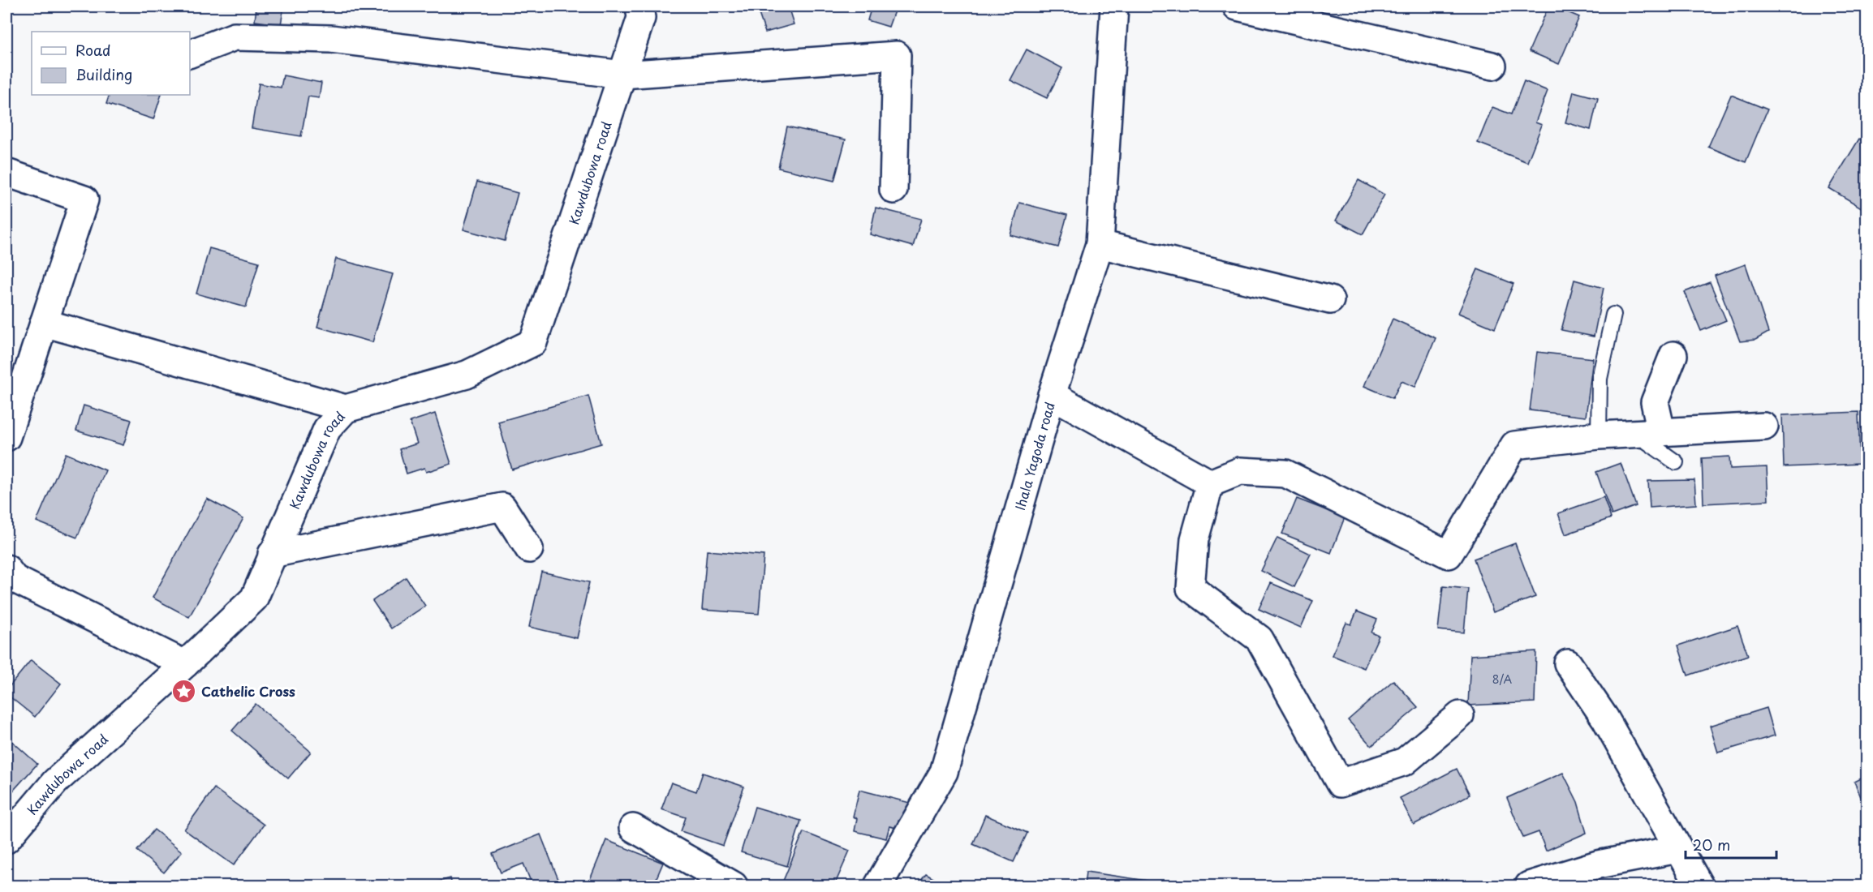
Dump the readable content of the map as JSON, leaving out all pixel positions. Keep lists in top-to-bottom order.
{
  "streets": {
    "street": ["Kawdubowa road", "Ihala Yagoda road"]
  },
  "places": {
    "place": ["Cathelic Cross"]
  },
  "house_numbers": ["8/A"],
  "legend": ["Road", "Building"],
  "scale_bar": "20 m"
}
